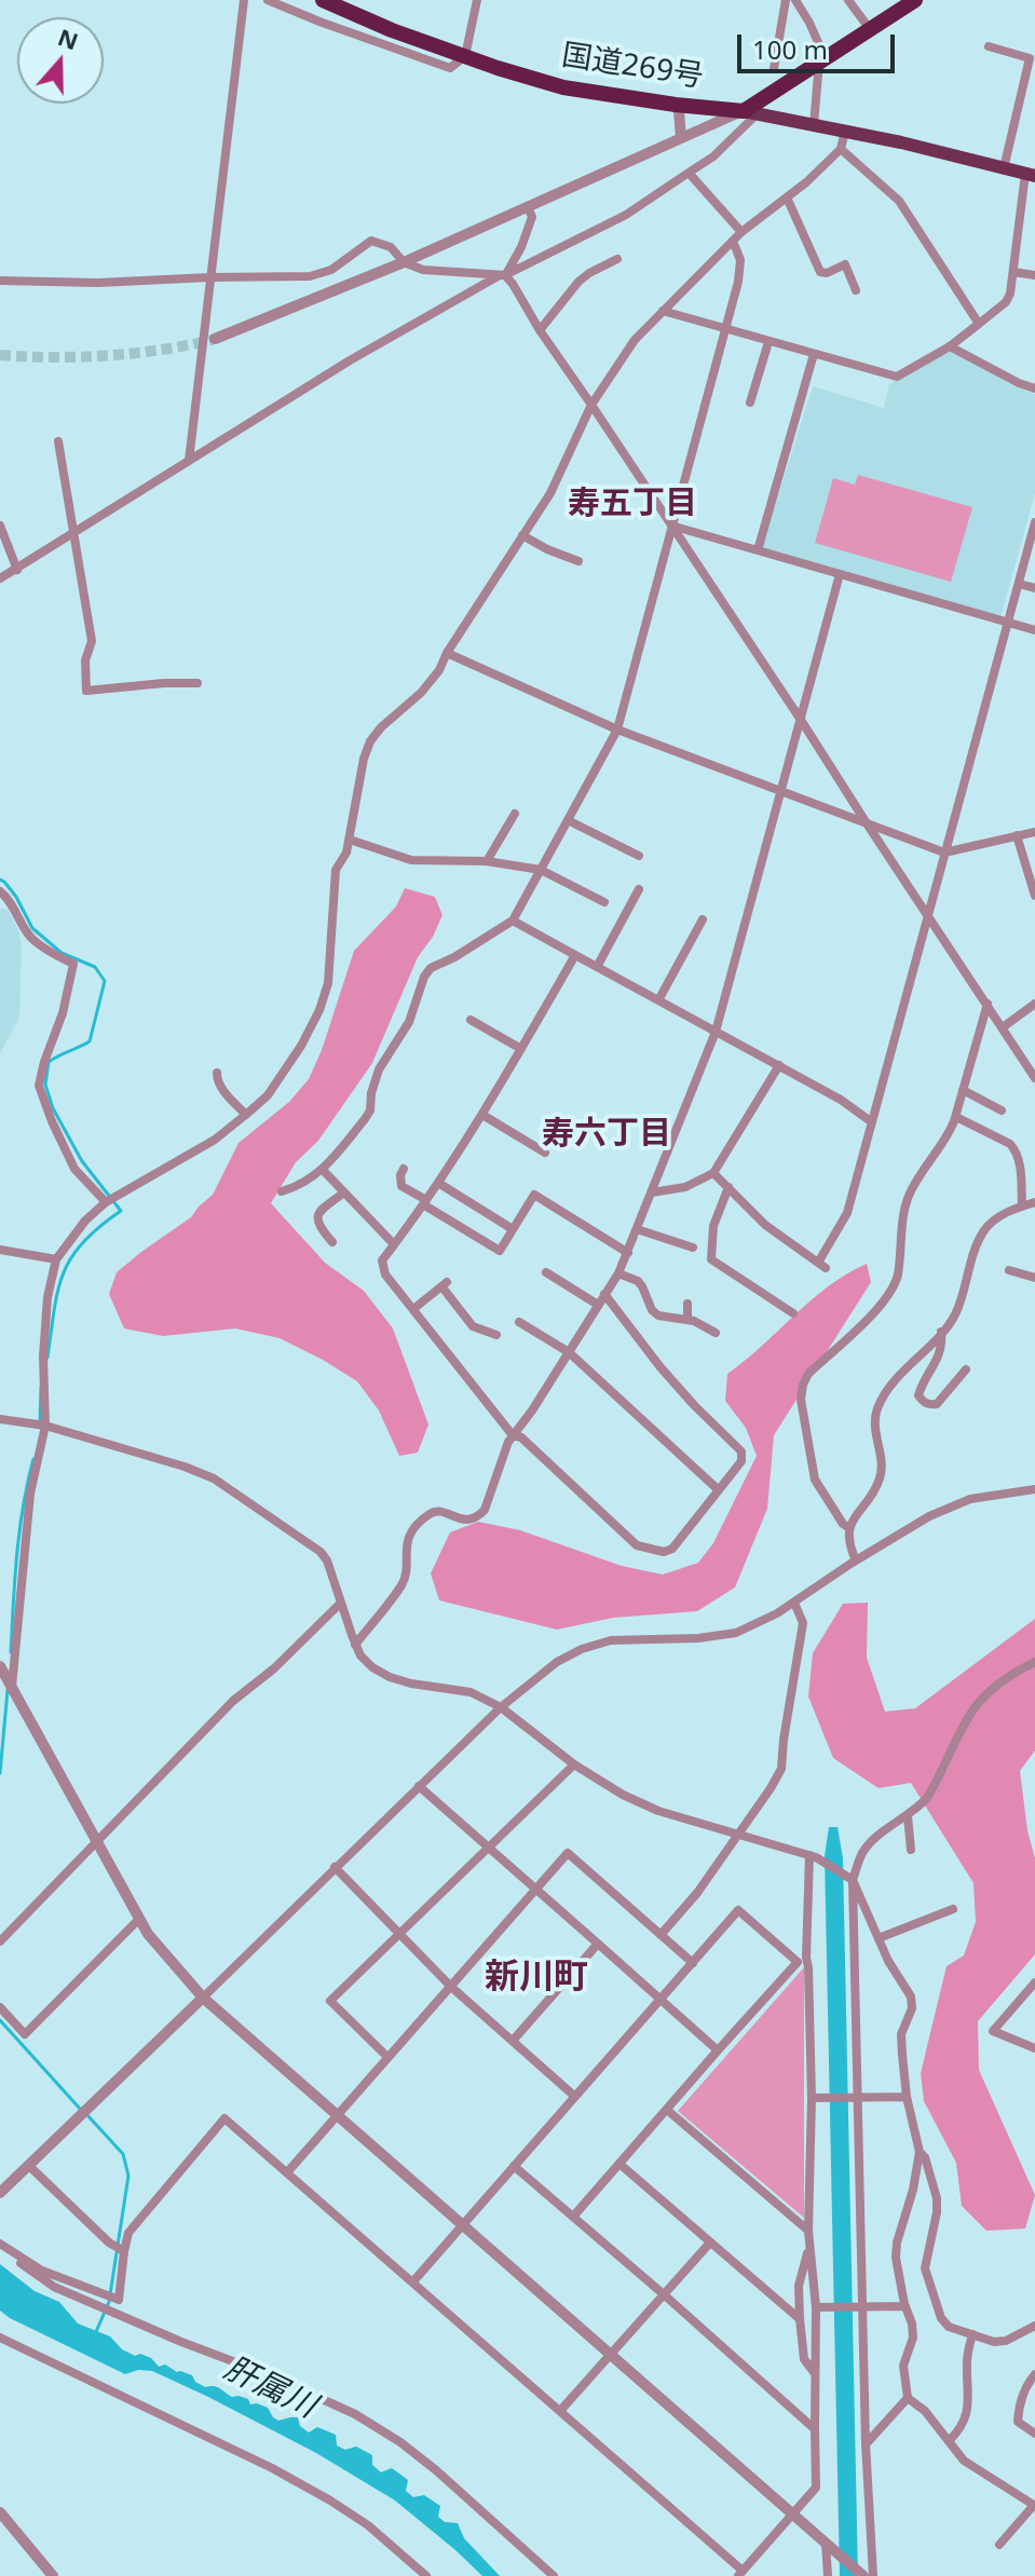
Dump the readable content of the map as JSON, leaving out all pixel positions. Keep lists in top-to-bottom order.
{
  "streets": {
    "highway": ["国道269号"]
  },
  "districts": ["寿五丁目", "寿六丁目", "新川町"],
  "water": ["肝属川"],
  "scale_bar": "100 m",
  "north": "top"
}
